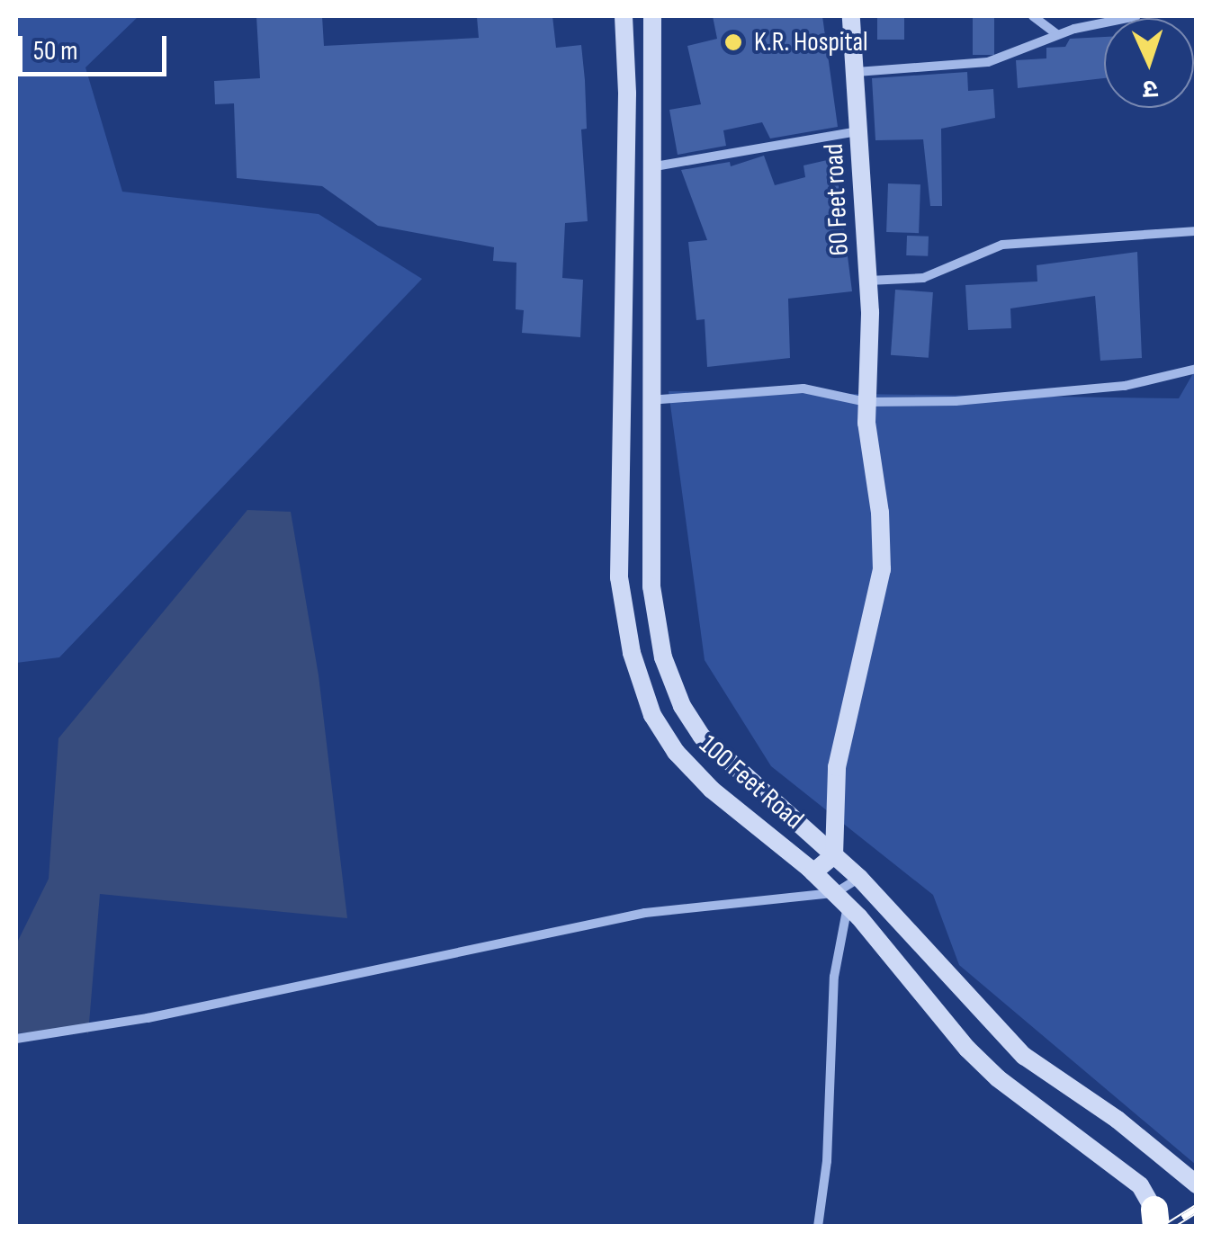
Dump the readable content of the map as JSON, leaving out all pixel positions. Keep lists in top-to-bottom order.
{
  "streets": {
    "street": ["60 Feet road", "100 Feet Road"]
  },
  "crossings": [
    ["60 Feet road", "100 Feet Road"]
  ],
  "places": ["K.R. Hospital"],
  "scale_bar": "50 m",
  "north": "bottom"
}
